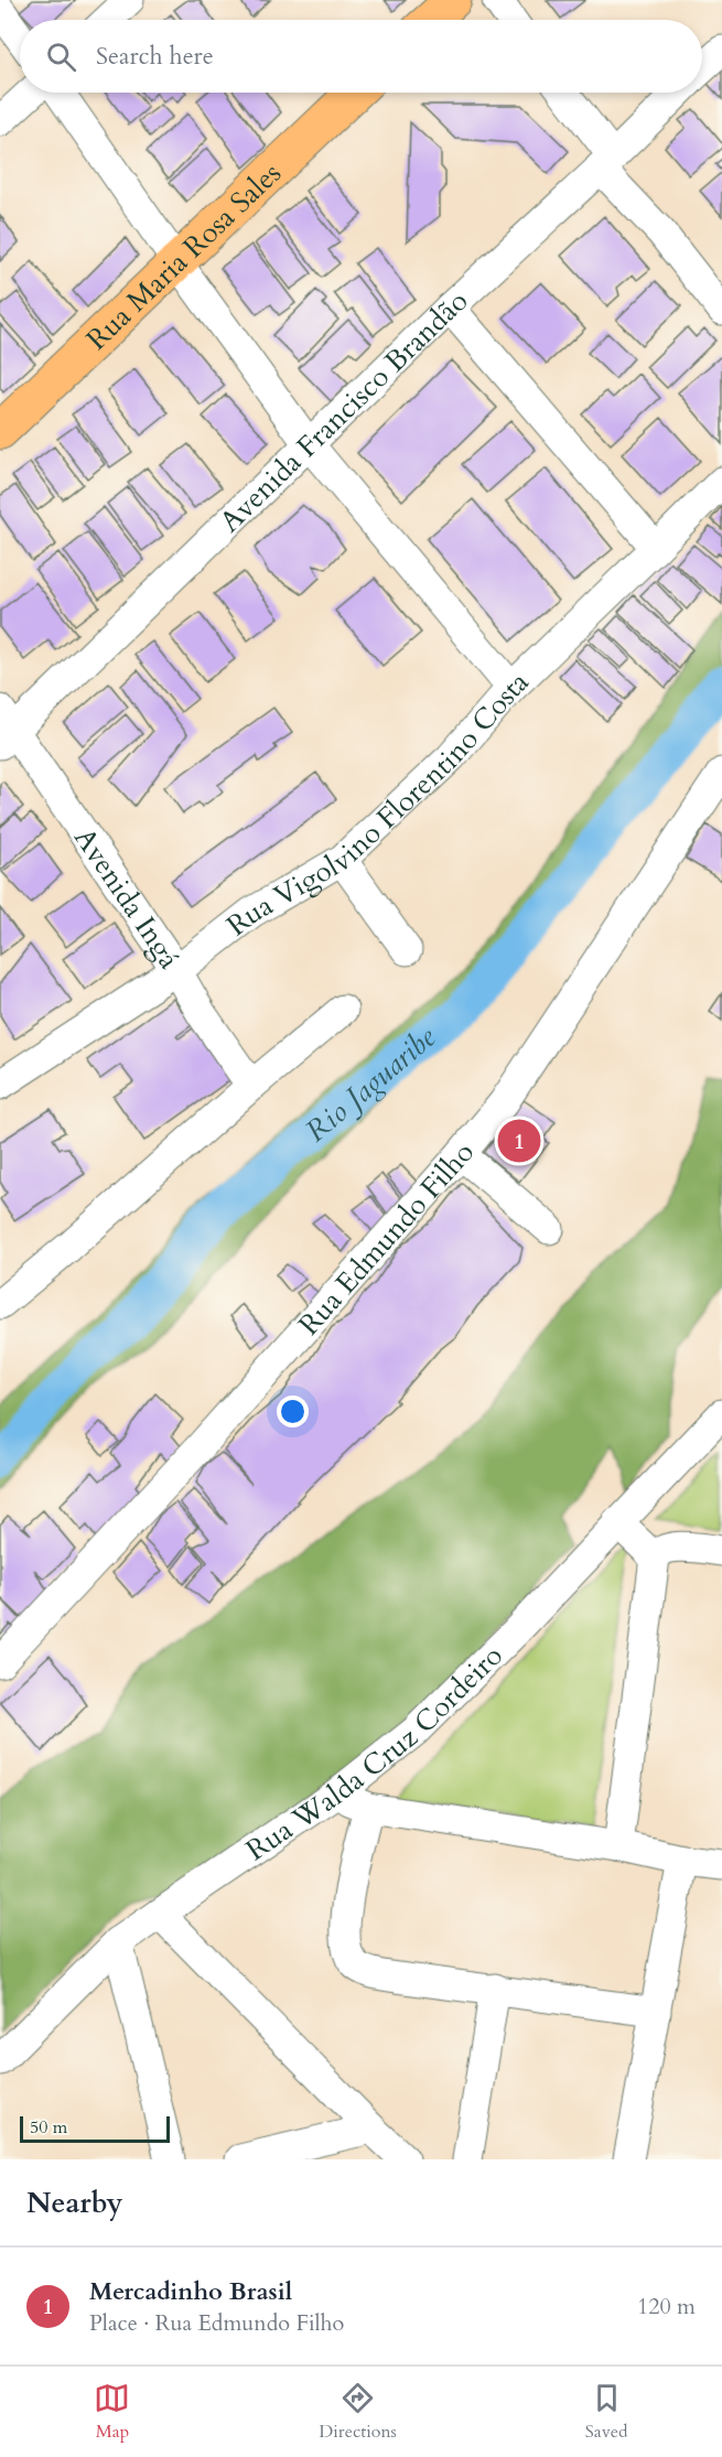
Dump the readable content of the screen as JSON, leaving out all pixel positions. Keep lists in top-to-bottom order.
{
  "streets": {
    "main road": ["Rua Maria Rosa Sales"],
    "street": [
      "Avenida Francisco Brandão",
      "Rua Vigolvino Florentino Costa",
      "Avenida Ingá",
      "Rua Edmundo Filho",
      "Rua Walda Cruz Cordeiro"
    ]
  },
  "crossings": [
    ["Avenida Francisco Brandão", "Avenida Ingá"],
    ["Rua Vigolvino Florentino Costa", "Avenida Ingá"]
  ],
  "water": ["Rio Jaguaribe"],
  "scale_bar": "50 m",
  "page": {
    "search": "Search here",
    "pins": "1",
    "scale": "50 m",
    "heading": "Nearby",
    "list": [
      {
        "mark": "1",
        "name": "Mercadinho Brasil",
        "note": "Place · Rua Edmundo Filho",
        "value": "120 m"
      }
    ],
    "nav": ["Map", "Directions", "Saved"]
  }
}
